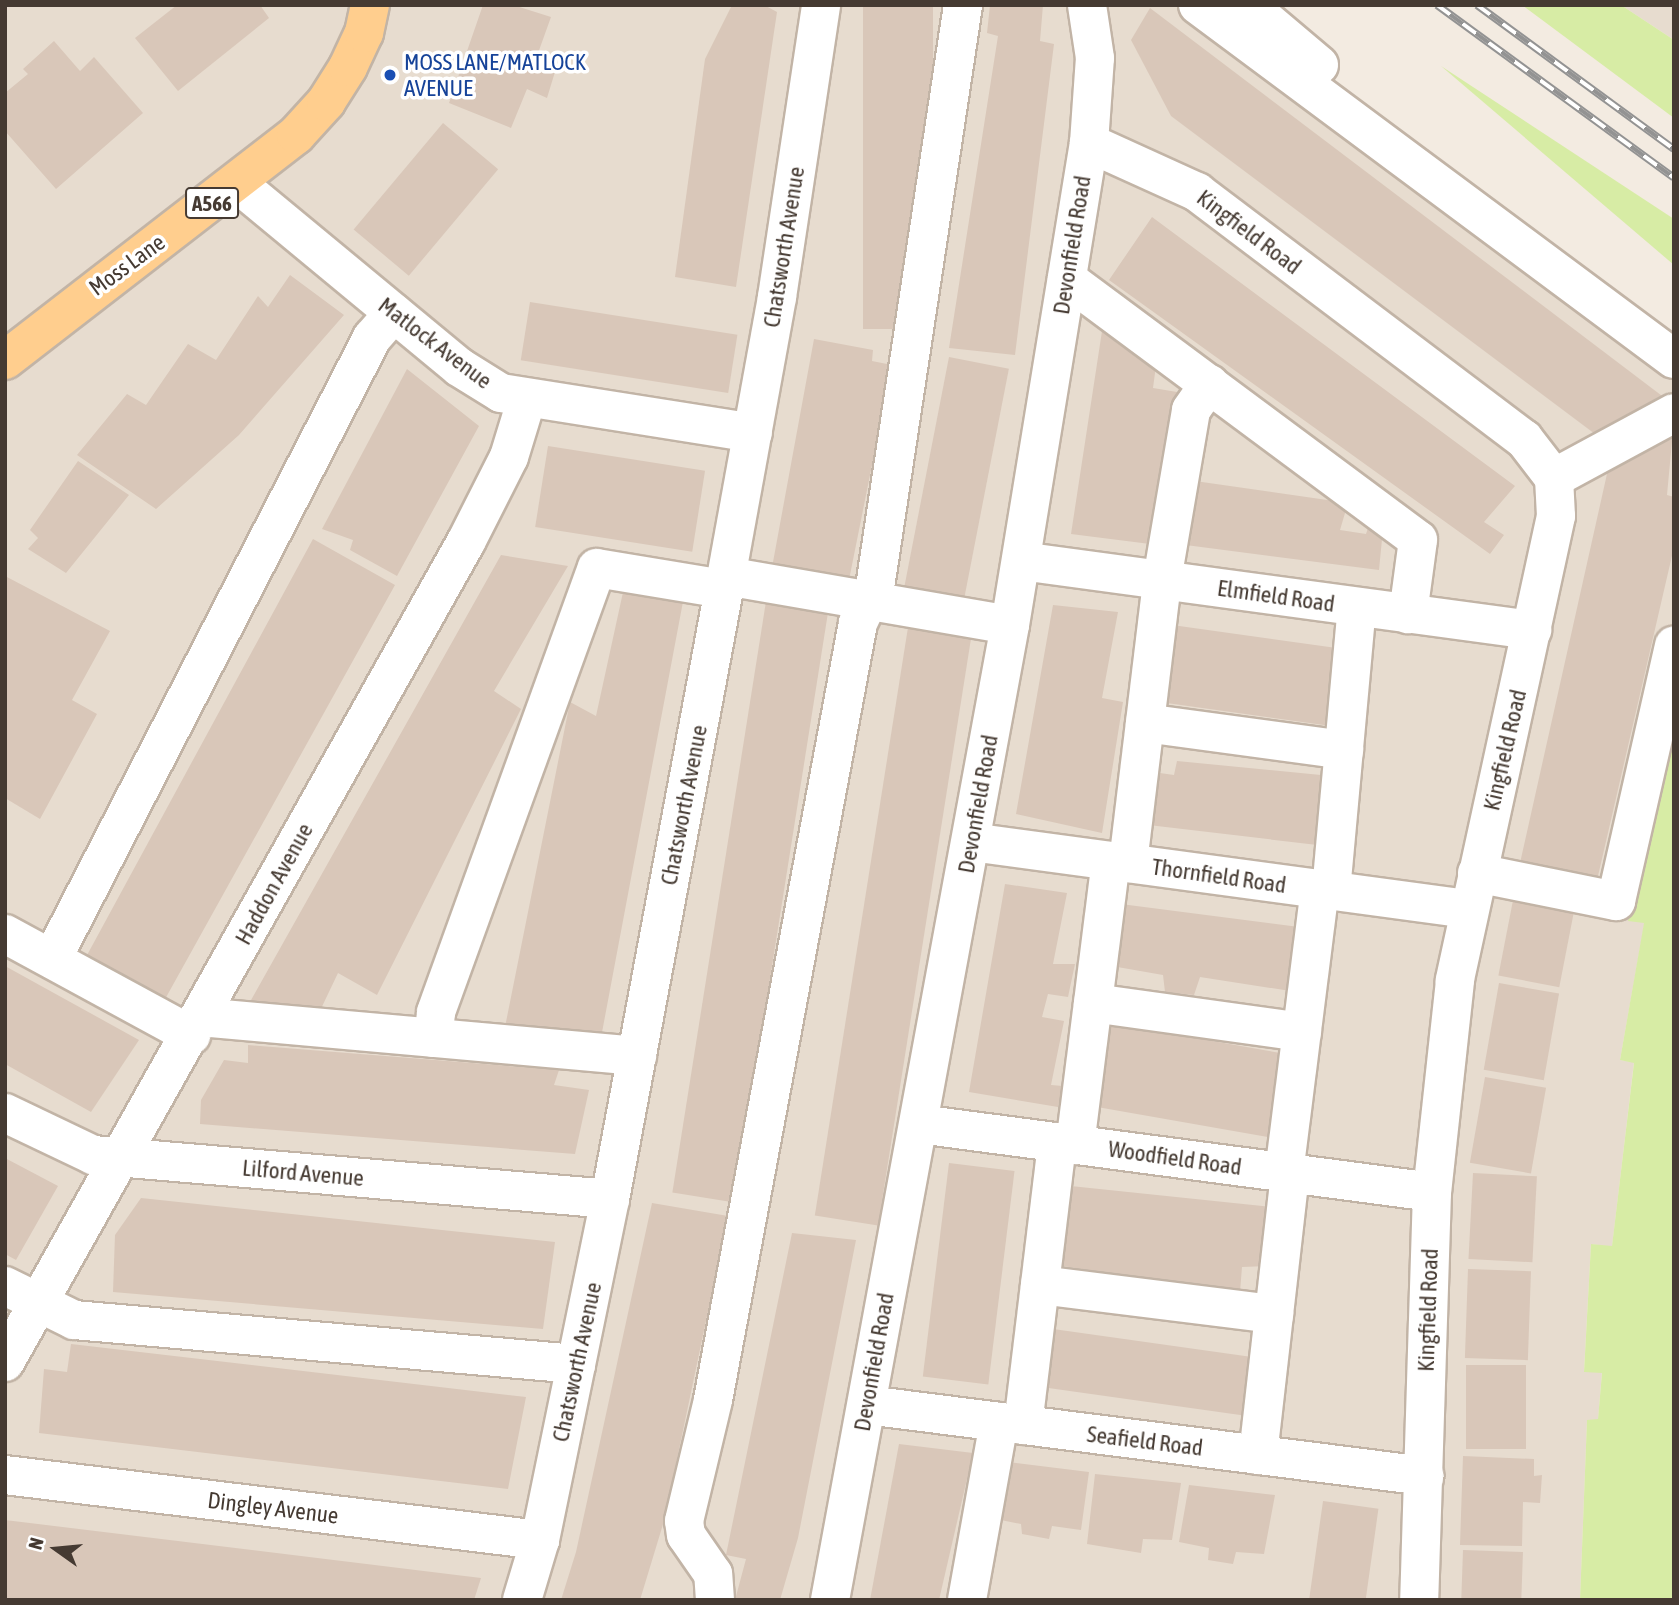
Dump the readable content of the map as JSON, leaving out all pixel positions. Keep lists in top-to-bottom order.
{
  "streets": {
    "main road": ["A566", "Moss Lane"],
    "street": [
      "Kingfield Road",
      "Devonfield Road",
      "Chatsworth Avenue",
      "Matlock Avenue",
      "Elmfield Road",
      "Thornfield Road",
      "Haddon Avenue",
      "Woodfield Road",
      "Lilford Avenue",
      "Seafield Road",
      "Dingley Avenue"
    ]
  },
  "crossings": [
    ["Kingfield Road", "Devonfield Road"],
    ["Kingfield Road", "Elmfield Road"],
    ["Kingfield Road", "Thornfield Road"],
    ["Kingfield Road", "Woodfield Road"],
    ["Kingfield Road", "Seafield Road"],
    ["Devonfield Road", "Elmfield Road"],
    ["Devonfield Road", "Thornfield Road"],
    ["Devonfield Road", "Woodfield Road"],
    ["Devonfield Road", "Seafield Road"],
    ["Chatsworth Avenue", "Matlock Avenue"],
    ["Chatsworth Avenue", "Lilford Avenue"],
    ["Chatsworth Avenue", "Dingley Avenue"],
    ["Moss Lane", "Matlock Avenue"],
    ["Matlock Avenue", "Haddon Avenue"],
    ["Haddon Avenue", "Lilford Avenue"]
  ],
  "places": ["MOSS LANE/MATLOCK AVENUE"],
  "north": "left"
}
